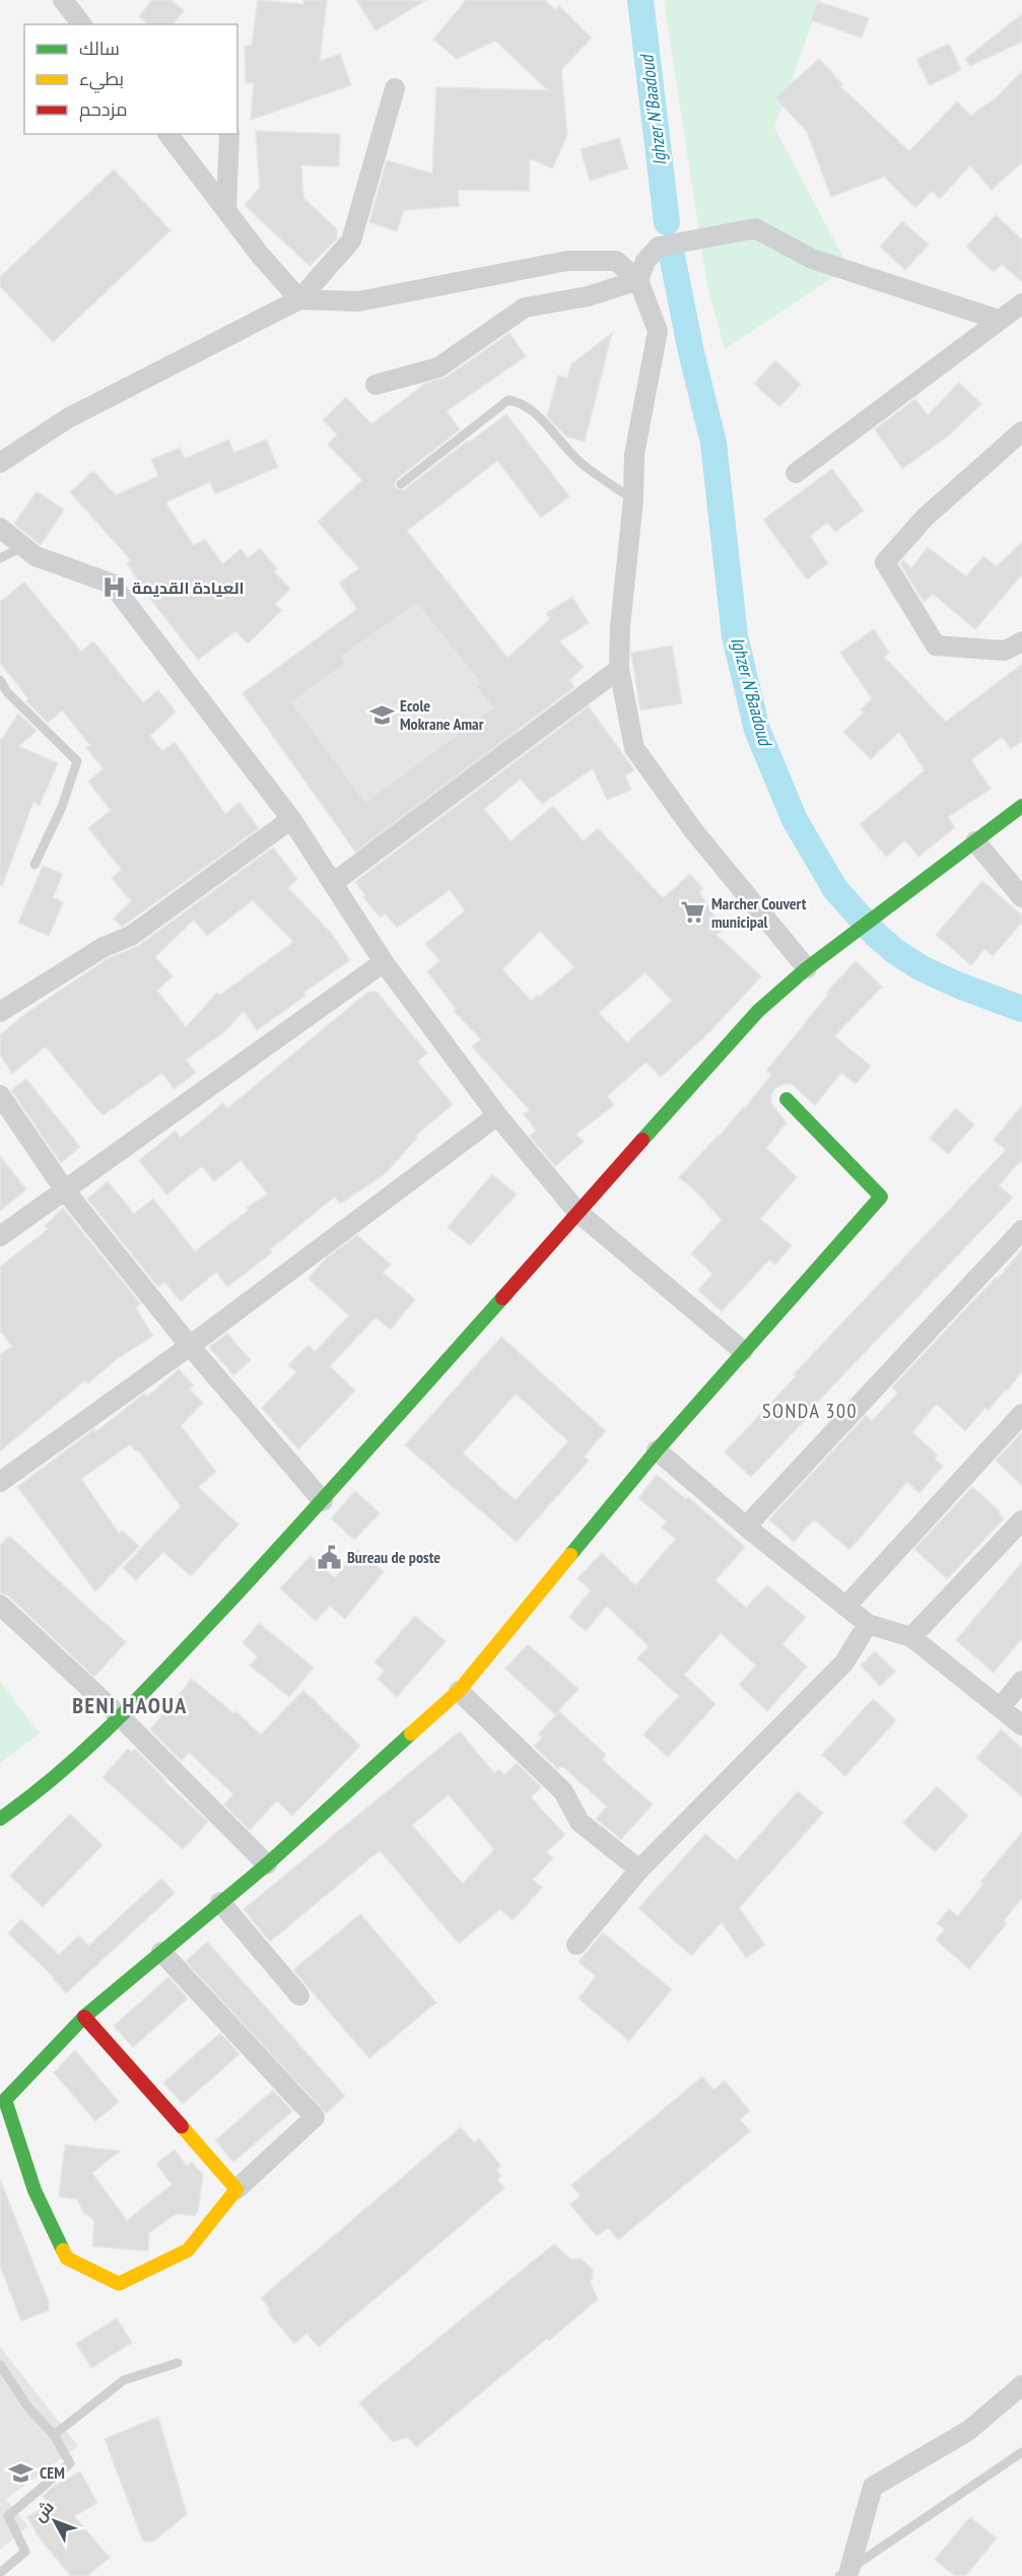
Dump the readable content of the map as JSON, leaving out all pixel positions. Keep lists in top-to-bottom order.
{
  "districts": ["SONDA 300", "BENI HAOUA"],
  "water": ["Ighzer N'Baadoud"],
  "places": {
    "hospital": ["العيادة القديمة"],
    "school or university": ["Ecole Mokrane Amar", "CEM"],
    "supermarket": ["Marcher Couvert municipal"],
    "public building": ["Bureau de poste"]
  },
  "legend": ["سالك", "بطيء", "مزدحم"],
  "north": "top left"
}
